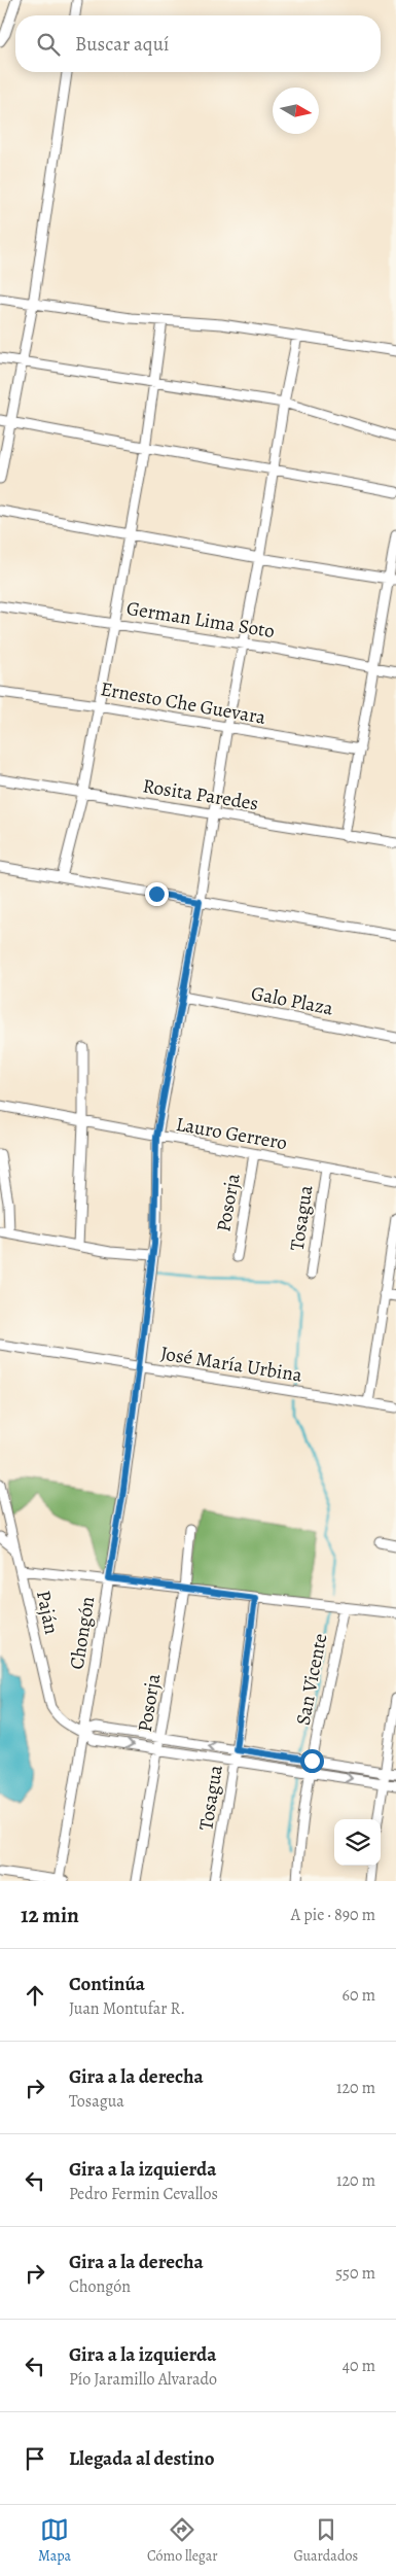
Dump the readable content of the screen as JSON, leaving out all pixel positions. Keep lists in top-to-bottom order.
{
  "streets": {
    "street": [
      "German Lima Soto",
      "Ernesto Che Guevara",
      "Rosita Paredes",
      "Galo Plaza",
      "Lauro Gerrero",
      "Posorja",
      "Tosagua",
      "José María Urbina",
      "Paján",
      "Chongón",
      "San Vicente"
    ]
  },
  "crossings": [
    ["German Lima Soto", "Chongón"],
    ["Ernesto Che Guevara", "Chongón"],
    ["Rosita Paredes", "Chongón"],
    ["Galo Plaza", "Chongón"],
    ["Lauro Gerrero", "Posorja"],
    ["Lauro Gerrero", "Tosagua"],
    ["Lauro Gerrero", "Chongón"],
    ["Posorja", "Paján"],
    ["Tosagua", "Paján"],
    ["José María Urbina", "Chongón"],
    ["Paján", "Chongón"],
    ["Paján", "San Vicente"]
  ],
  "north": "right",
  "page": {
    "search": "Buscar aquí",
    "heading": ["12 min", "A pie · 890 m"],
    "list": [
      ["Continúa", "Juan Montufar R.", "60 m"],
      ["Gira a la derecha", "Tosagua", "120 m"],
      ["Gira a la izquierda", "Pedro Fermin Cevallos", "120 m"],
      ["Gira a la derecha", "Chongón", "550 m"],
      ["Gira a la izquierda", "Pío Jaramillo Alvarado", "40 m"],
      "Llegada al destino"
    ],
    "nav": ["Mapa", "Cómo llegar", "Guardados"]
  }
}
